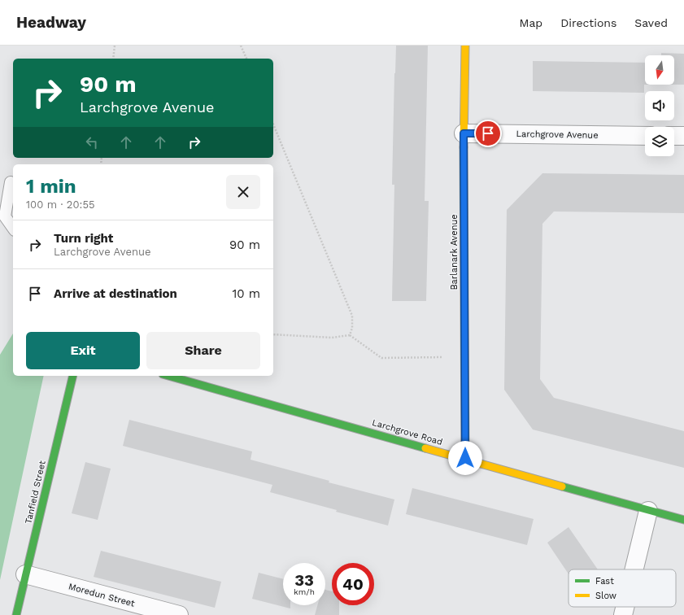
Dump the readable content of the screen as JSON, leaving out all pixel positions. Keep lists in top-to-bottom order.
{
  "streets": {
    "street": [
      "Larchgrove Avenue",
      "Barlanark Avenue",
      "Larchgrove Road",
      "Tanfield Street",
      "Moredun Street"
    ]
  },
  "crossings": [
    ["Larchgrove Avenue", "Barlanark Avenue"],
    ["Barlanark Avenue", "Larchgrove Road"],
    ["Tanfield Street", "Moredun Street"]
  ],
  "legend": ["Fast", "Slow"],
  "north": "bottom",
  "page": {
    "header": "Headway",
    "nav": ["Map", "Directions", "Saved"],
    "turn": ["90 m", "Larchgrove Avenue"],
    "heading": ["1 min", "100 m · 20:55"],
    "list": [
      {
        "name": "Turn right",
        "note": "Larchgrove Avenue",
        "value": "90 m"
      },
      {
        "name": "Arrive at destination",
        "value": "10 m"
      }
    ],
    "buttons": ["Exit", "Share"],
    "speed": "33 km/h",
    "limit": "40"
  }
}
